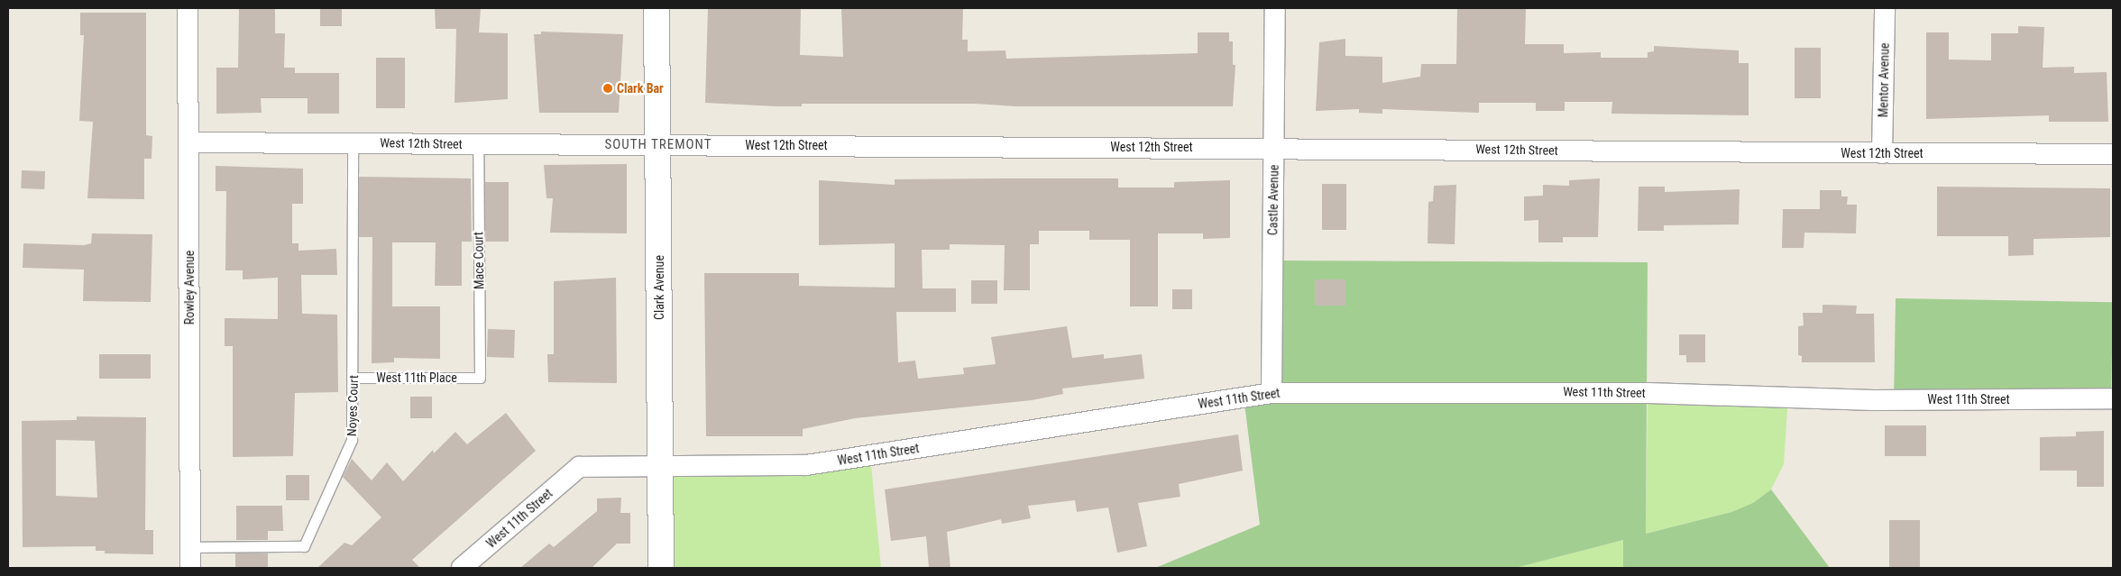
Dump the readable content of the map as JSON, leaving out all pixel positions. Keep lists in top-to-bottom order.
{
  "streets": {
    "street": [
      "Mentor Avenue",
      "West 12th Street",
      "Castle Avenue",
      "Rowley Avenue",
      "Clark Avenue",
      "West 11th Street"
    ],
    "lane": ["Mace Court", "West 11th Place", "Noyes Court"]
  },
  "crossings": [
    ["Mentor Avenue", "West 12th Street"],
    ["West 12th Street", "Castle Avenue"],
    ["West 12th Street", "Mace Court"],
    ["West 12th Street", "Rowley Avenue"],
    ["West 12th Street", "Clark Avenue"],
    ["West 12th Street", "Noyes Court"],
    ["Castle Avenue", "West 11th Street"],
    ["Mace Court", "West 11th Place"],
    ["Rowley Avenue", "Noyes Court"],
    ["Clark Avenue", "West 11th Street"],
    ["West 11th Place", "Noyes Court"]
  ],
  "districts": ["SOUTH TREMONT"],
  "places": ["Clark Bar"]
}
